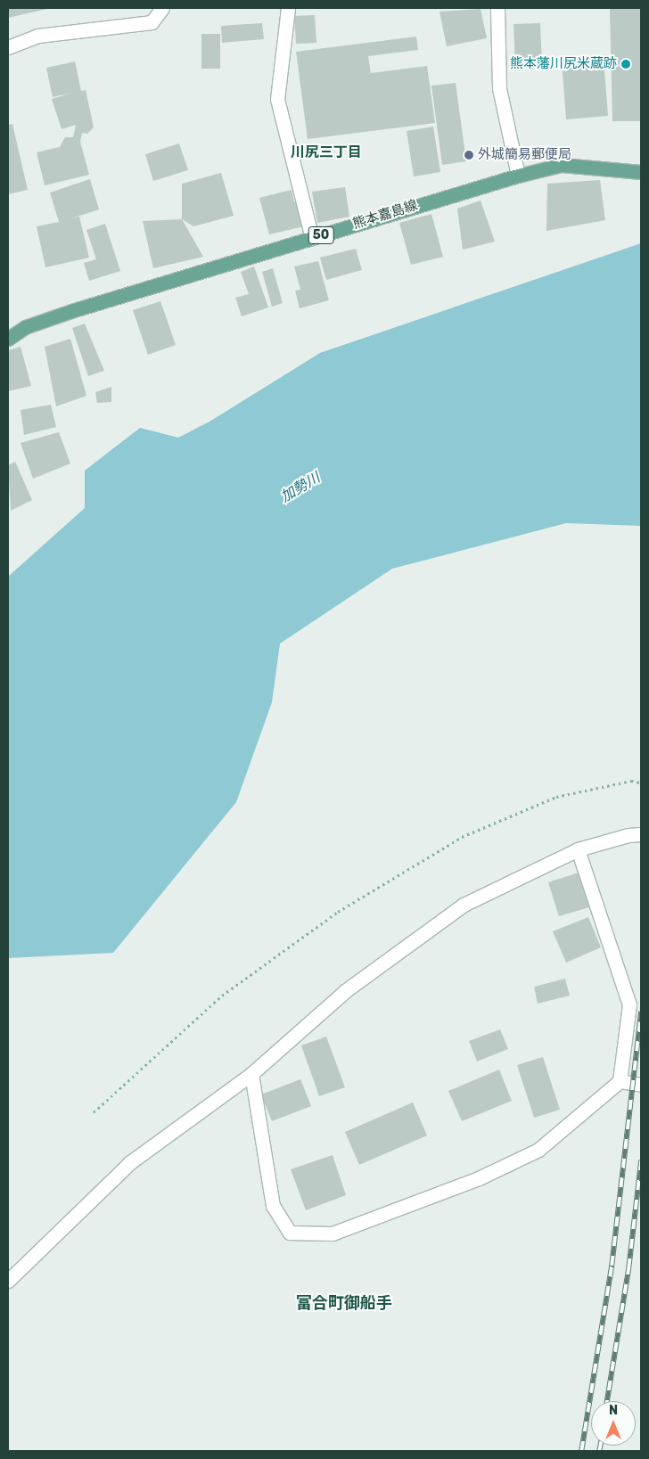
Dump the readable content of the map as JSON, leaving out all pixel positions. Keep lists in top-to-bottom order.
{
  "streets": {
    "main road": ["熊本嘉島線", "50"]
  },
  "districts": ["川尻三丁目", "富合町御船手"],
  "water": ["加勢川"],
  "places": ["熊本藩川尻米蔵跡", "外城簡易郵便局"],
  "north": "top"
}
